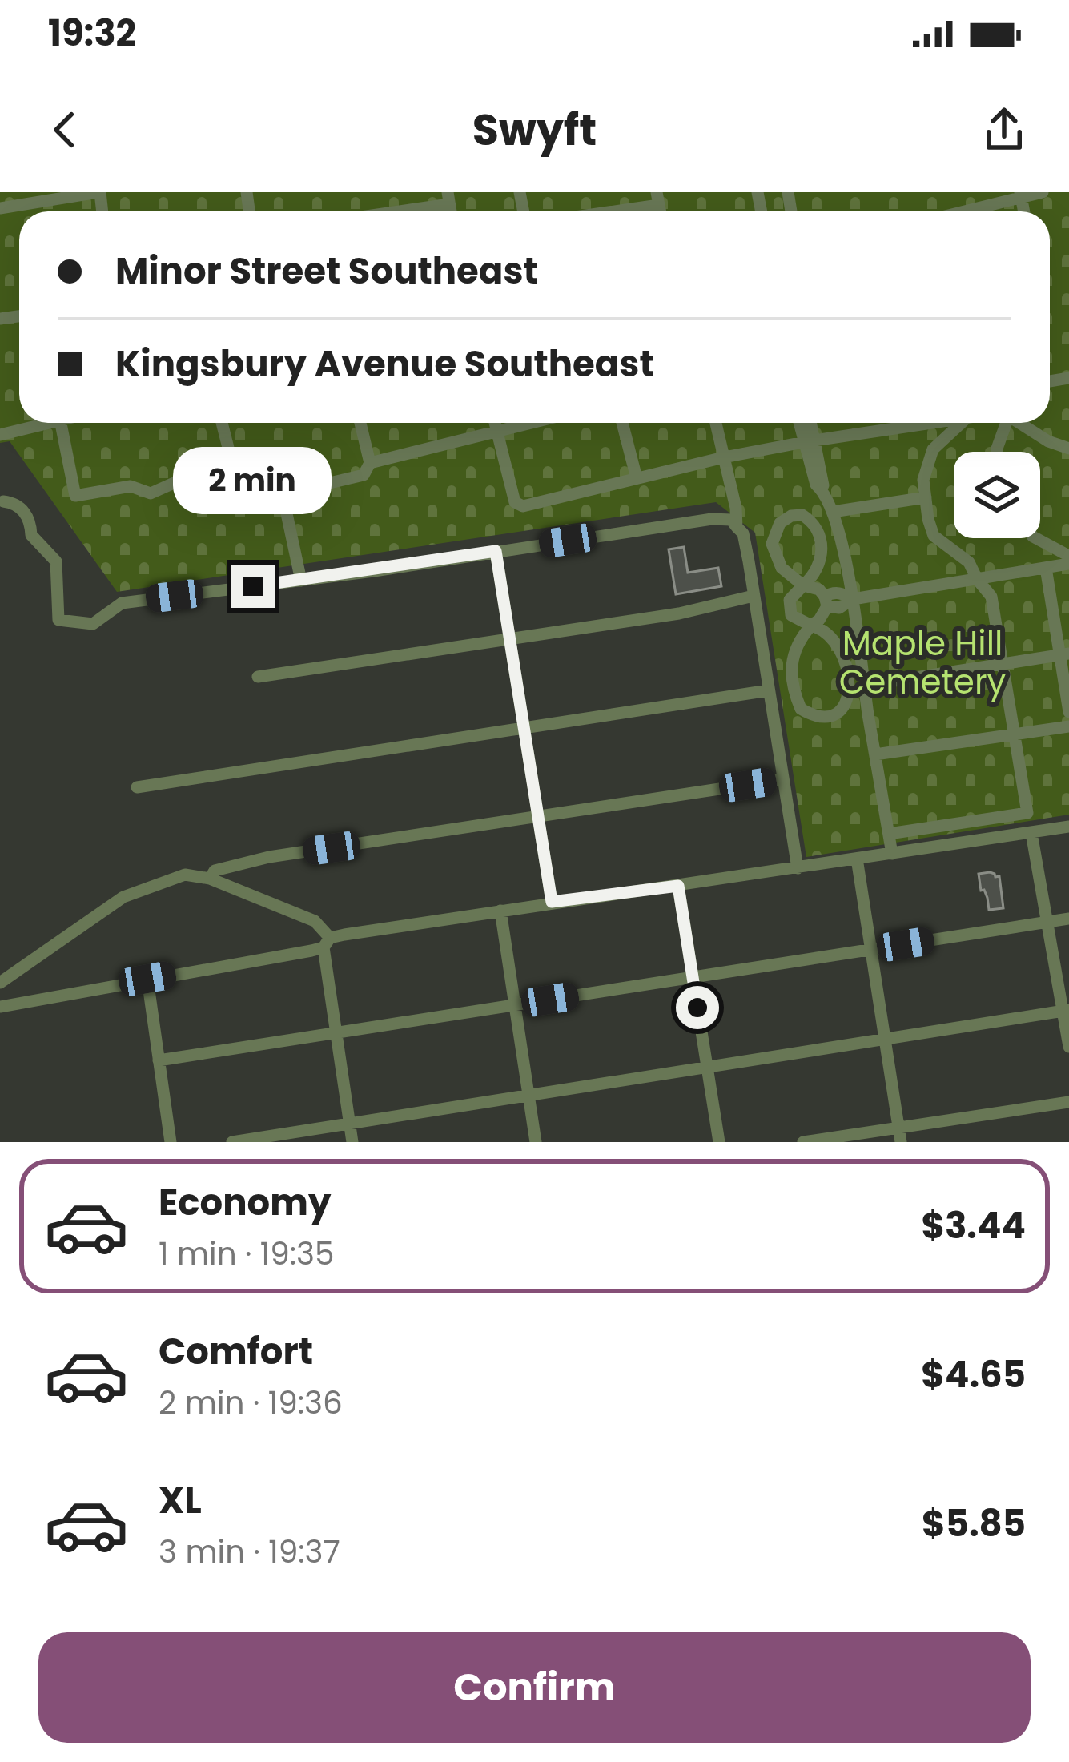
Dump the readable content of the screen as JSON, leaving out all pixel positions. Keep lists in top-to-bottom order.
{
  "parks": ["Maple Hill Cemetery"],
  "page": {
    "status": "19:32",
    "header": "Swyft",
    "banner": ["Minor Street Southeast", "Kingsbury Avenue Southeast"],
    "bubble": "2 min",
    "list": [
      {
        "name": "Economy",
        "note": "1 min · 19:35",
        "value": "$3.44"
      },
      {
        "name": "Comfort",
        "note": "2 min · 19:36",
        "value": "$4.65"
      },
      {
        "name": "XL",
        "note": "3 min · 19:37",
        "value": "$5.85"
      }
    ],
    "buttons": "Confirm"
  }
}
